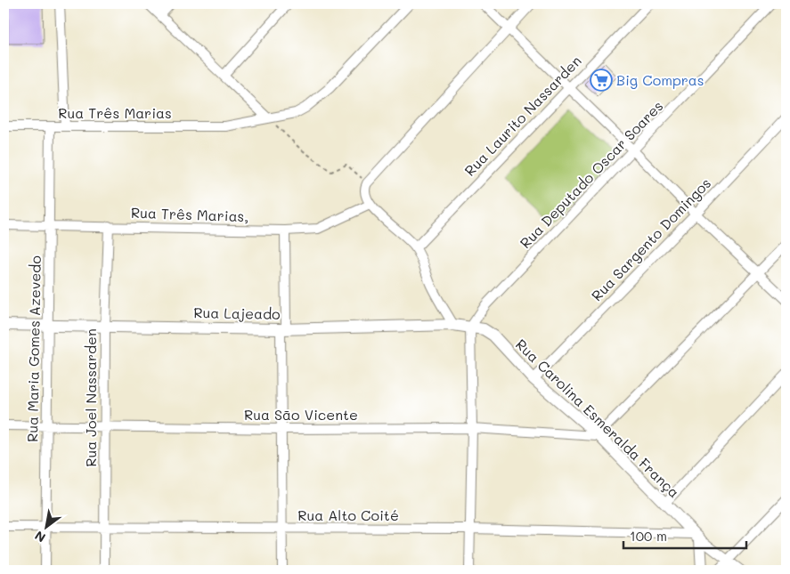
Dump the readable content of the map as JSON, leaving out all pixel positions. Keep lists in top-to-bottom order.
{
  "streets": {
    "street": [
      "Rua Três Marias",
      "Rua Laurito Nassarden",
      "Rua Deputado Oscar Soares",
      "Rua Três Marias,",
      "Rua Sargento Domingos",
      "Rua Lajeado",
      "Rua Maria Gomes Azevedo",
      "Rua Joel Nassarden",
      "Rua São Vicente",
      "Rua Carolina Esmeralda França",
      "Rua Alto Coité"
    ]
  },
  "crossings": [
    ["Rua Três Marias", "Rua Maria Gomes Azevedo"],
    ["Rua Deputado Oscar Soares", "Rua Lajeado"],
    ["Rua Deputado Oscar Soares", "Rua Carolina Esmeralda França"],
    ["Rua Três Marias,", "Rua Maria Gomes Azevedo"],
    ["Rua Três Marias,", "Rua Joel Nassarden"],
    ["Rua Sargento Domingos", "Rua Carolina Esmeralda França"],
    ["Rua Lajeado", "Rua Maria Gomes Azevedo"],
    ["Rua Lajeado", "Rua Joel Nassarden"],
    ["Rua Lajeado", "Rua Carolina Esmeralda França"],
    ["Rua Maria Gomes Azevedo", "Rua São Vicente"],
    ["Rua Maria Gomes Azevedo", "Rua Alto Coité"],
    ["Rua Joel Nassarden", "Rua São Vicente"],
    ["Rua Joel Nassarden", "Rua Alto Coité"],
    ["Rua São Vicente", "Rua Carolina Esmeralda França"],
    ["Rua Carolina Esmeralda França", "Rua Alto Coité"]
  ],
  "places": {
    "supermarket": ["Big Compras"]
  },
  "scale_bar": "100 m",
  "north": "bottom left"
}
